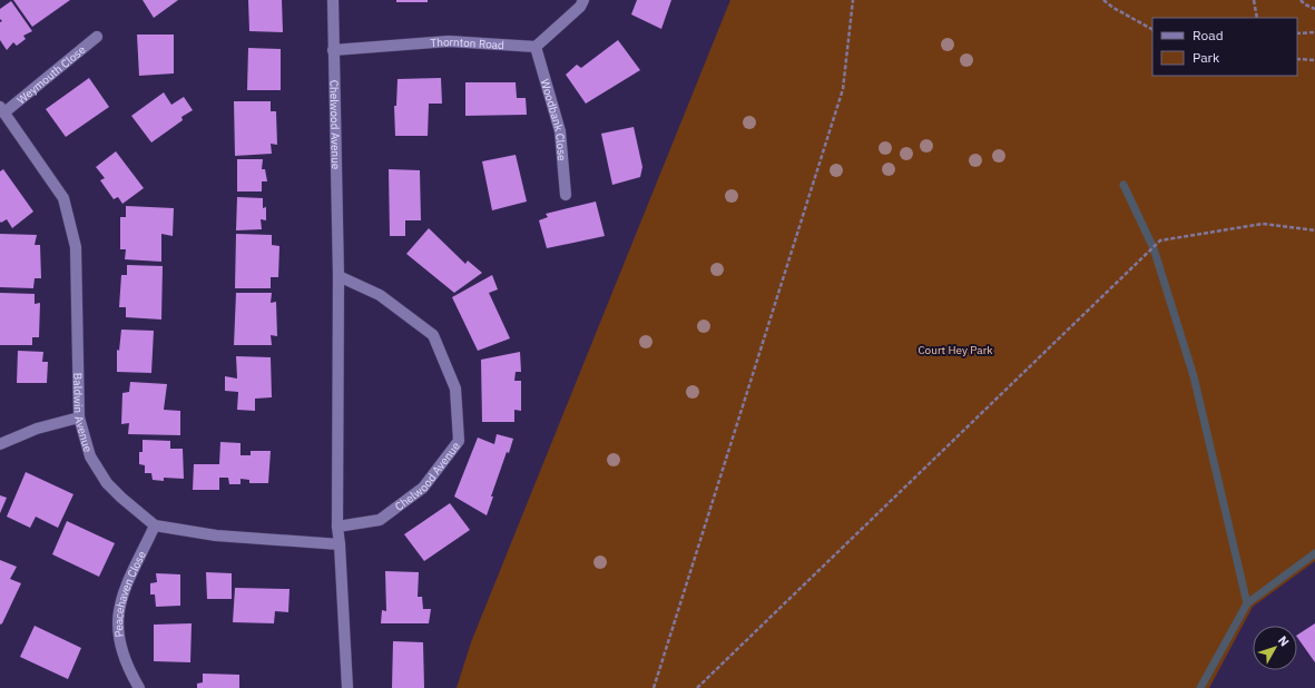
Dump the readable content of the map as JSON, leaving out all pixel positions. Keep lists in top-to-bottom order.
{
  "streets": {
    "street": [
      "Thornton Road",
      "Weymouth Close",
      "Woodbank Close",
      "Chelwood Avenue",
      "Baldwin Avenue",
      "Peacehaven Close"
    ]
  },
  "crossings": [
    ["Thornton Road", "Woodbank Close"],
    ["Thornton Road", "Chelwood Avenue"],
    ["Weymouth Close", "Baldwin Avenue"],
    ["Baldwin Avenue", "Peacehaven Close"]
  ],
  "parks": ["Court Hey Park"],
  "legend": ["Road", "Park"],
  "north": "top right"
}
